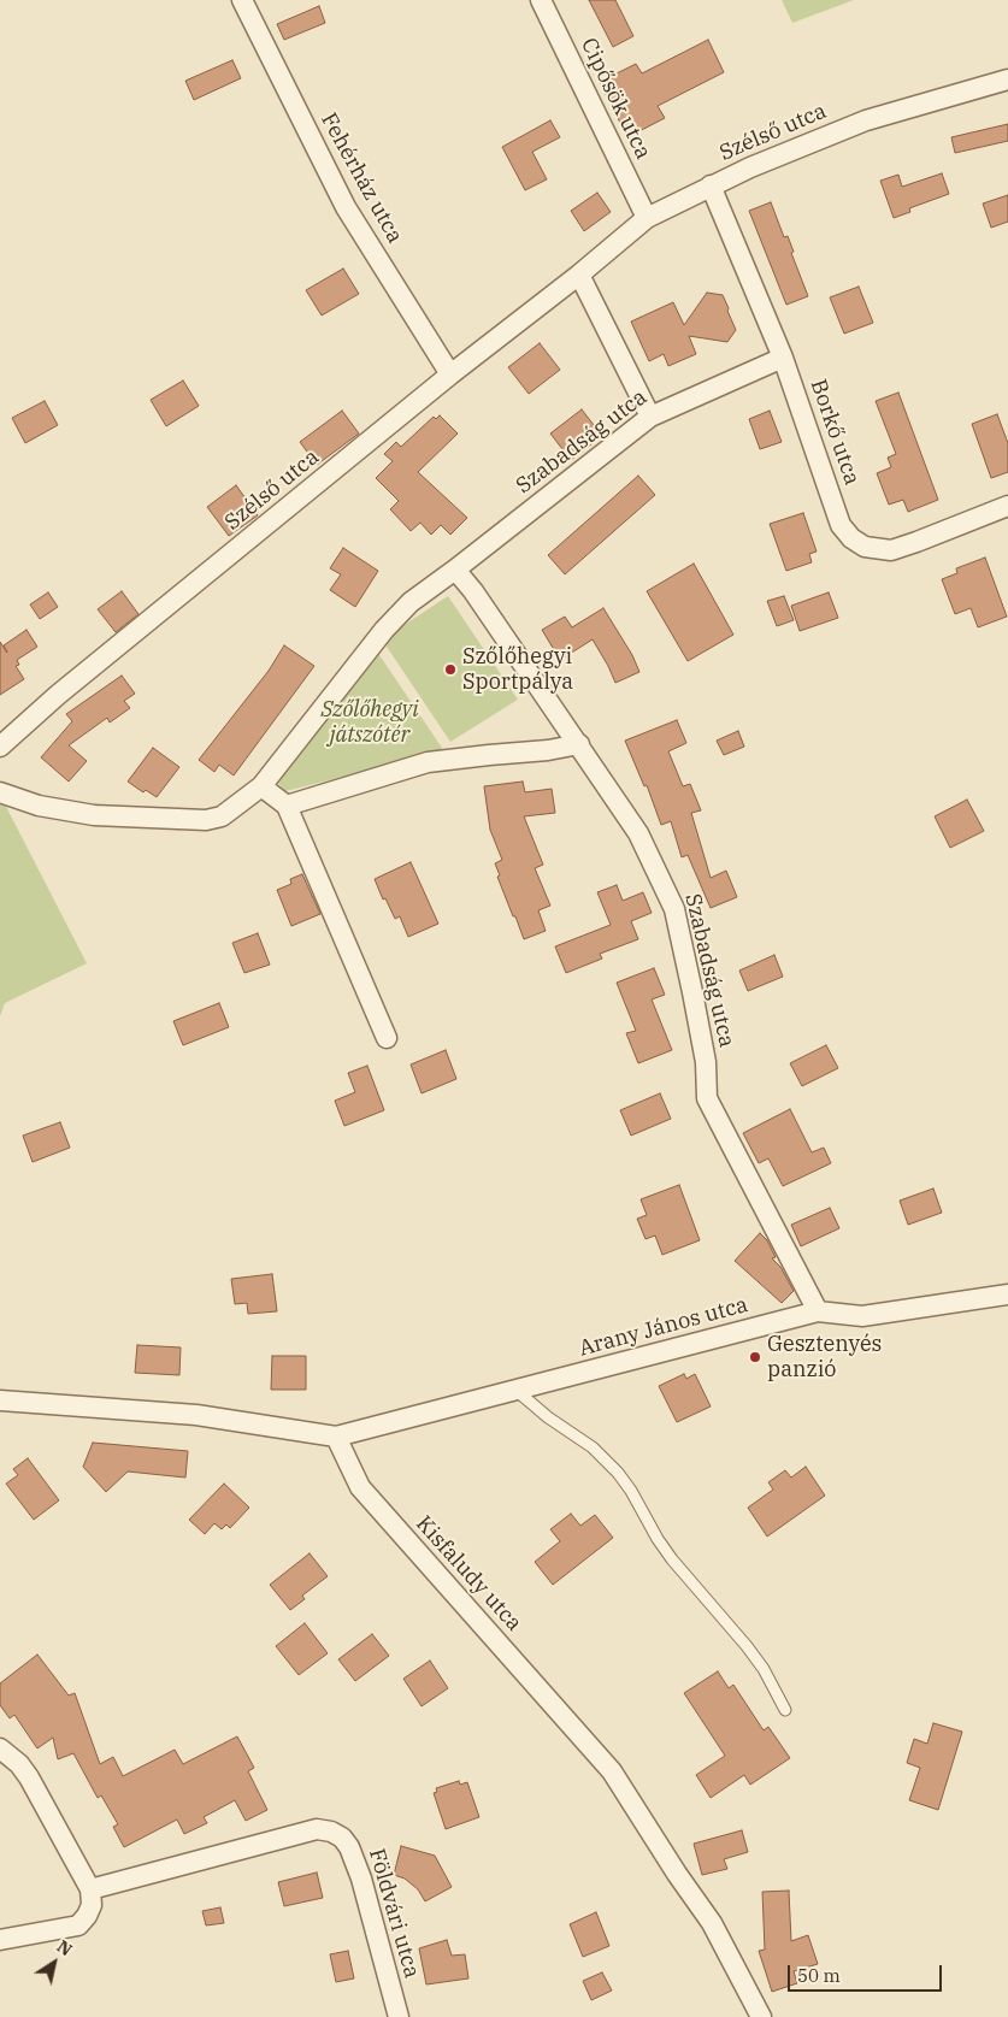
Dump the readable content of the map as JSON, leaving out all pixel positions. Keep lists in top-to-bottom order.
{
  "streets": {
    "street": [
      "Cipősök utca",
      "Szélső utca",
      "Fehérház utca",
      "Borkő utca",
      "Szabadság utca",
      "Arany János utca",
      "Kisfaludy utca",
      "Földvári utca"
    ]
  },
  "crossings": [
    ["Cipősök utca", "Szélső utca"],
    ["Szélső utca", "Fehérház utca"],
    ["Szélső utca", "Borkő utca"],
    ["Borkő utca", "Szabadság utca"],
    ["Szabadság utca", "Arany János utca"],
    ["Arany János utca", "Kisfaludy utca"]
  ],
  "parks": ["Szőlőhegyi játszótér"],
  "places": ["Szőlőhegyi Sportpálya", "Gesztenyés panzió"],
  "scale_bar": "50 m",
  "north": "top right"
}
